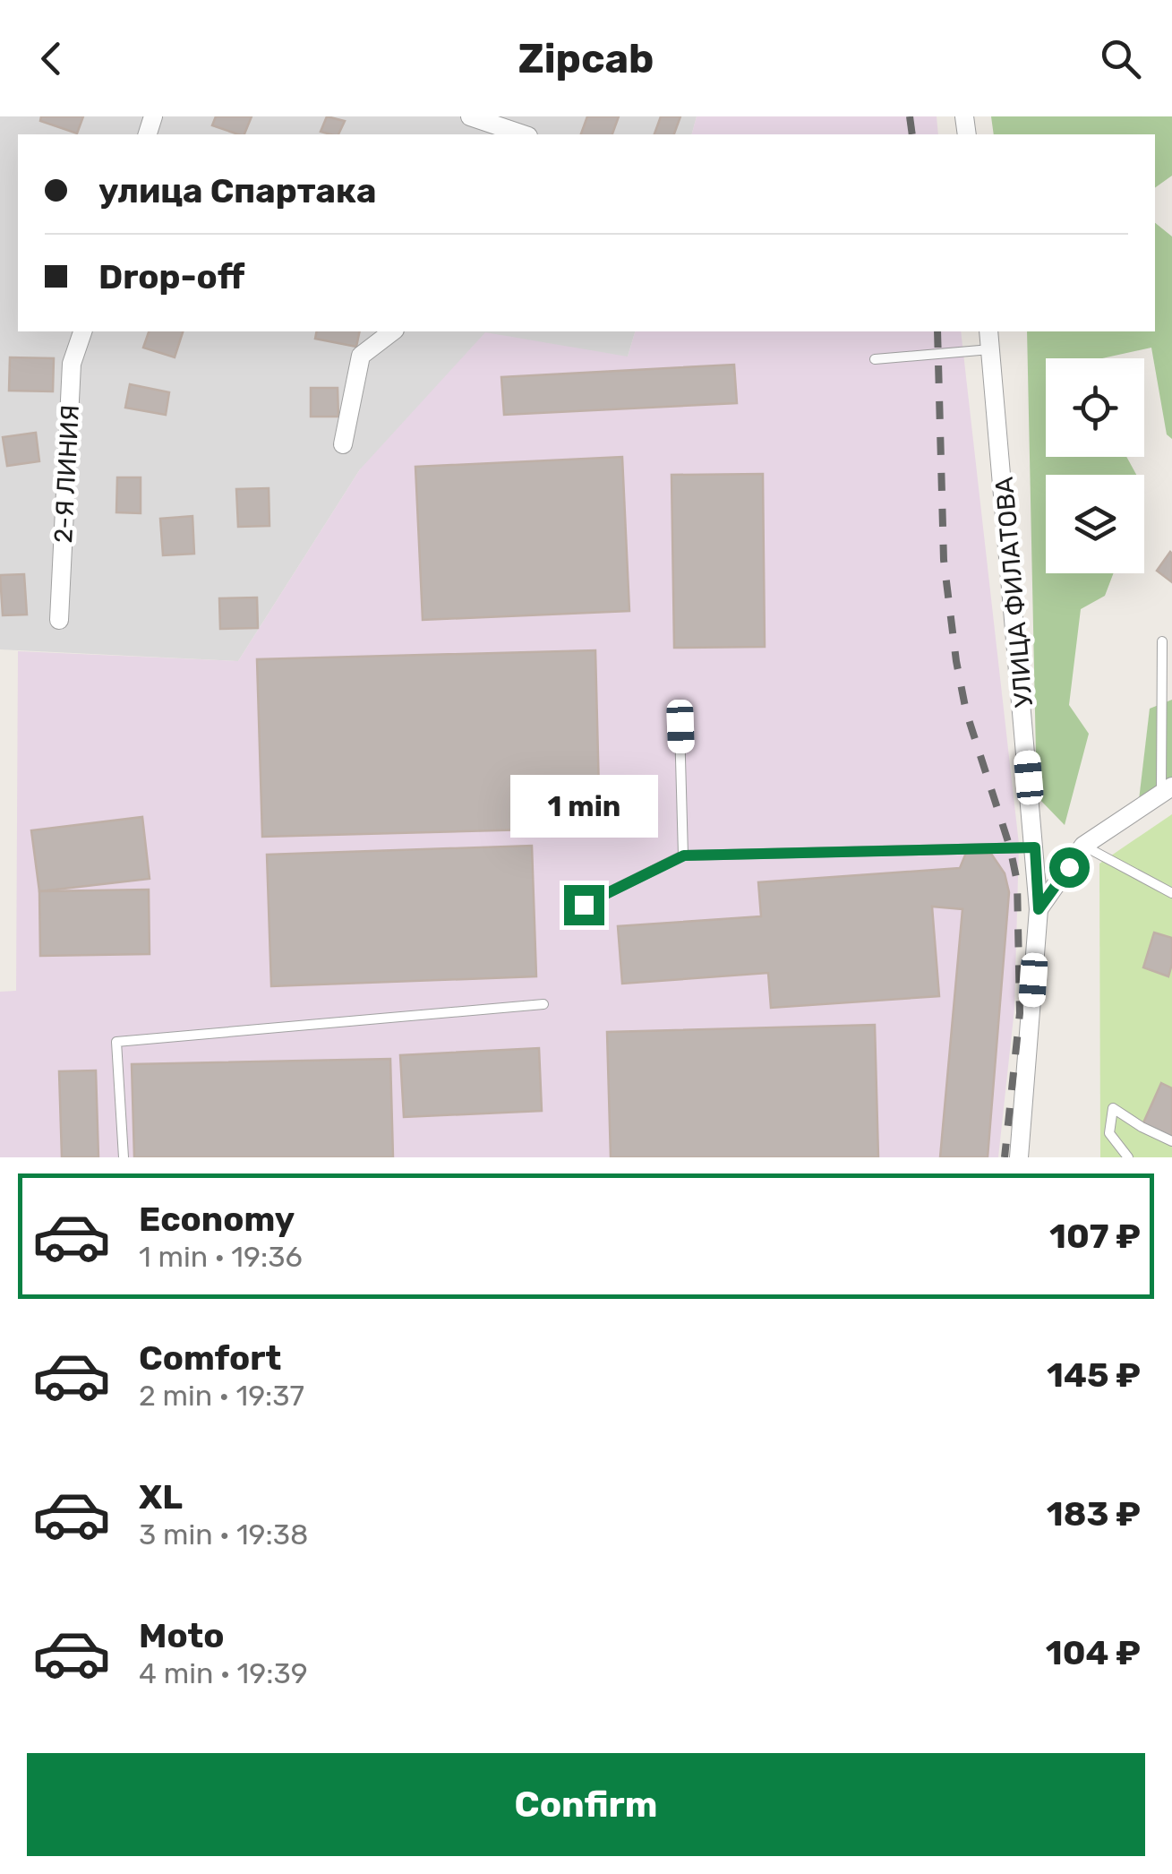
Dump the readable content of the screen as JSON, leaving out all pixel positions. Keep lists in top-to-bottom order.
{
  "streets": {
    "street": ["2-Я ЛИНИЯ", "УЛИЦА ФИЛАТОВА"]
  },
  "page": {
    "header": "Zipcab",
    "banner": ["улица Спартака", "Drop-off"],
    "bubble": "1 min",
    "list": [
      {
        "name": "Economy",
        "note": "1 min · 19:36",
        "value": "107 ₽"
      },
      {
        "name": "Comfort",
        "note": "2 min · 19:37",
        "value": "145 ₽"
      },
      {
        "name": "XL",
        "note": "3 min · 19:38",
        "value": "183 ₽"
      },
      {
        "name": "Moto",
        "note": "4 min · 19:39",
        "value": "104 ₽"
      }
    ],
    "buttons": "Confirm"
  }
}
